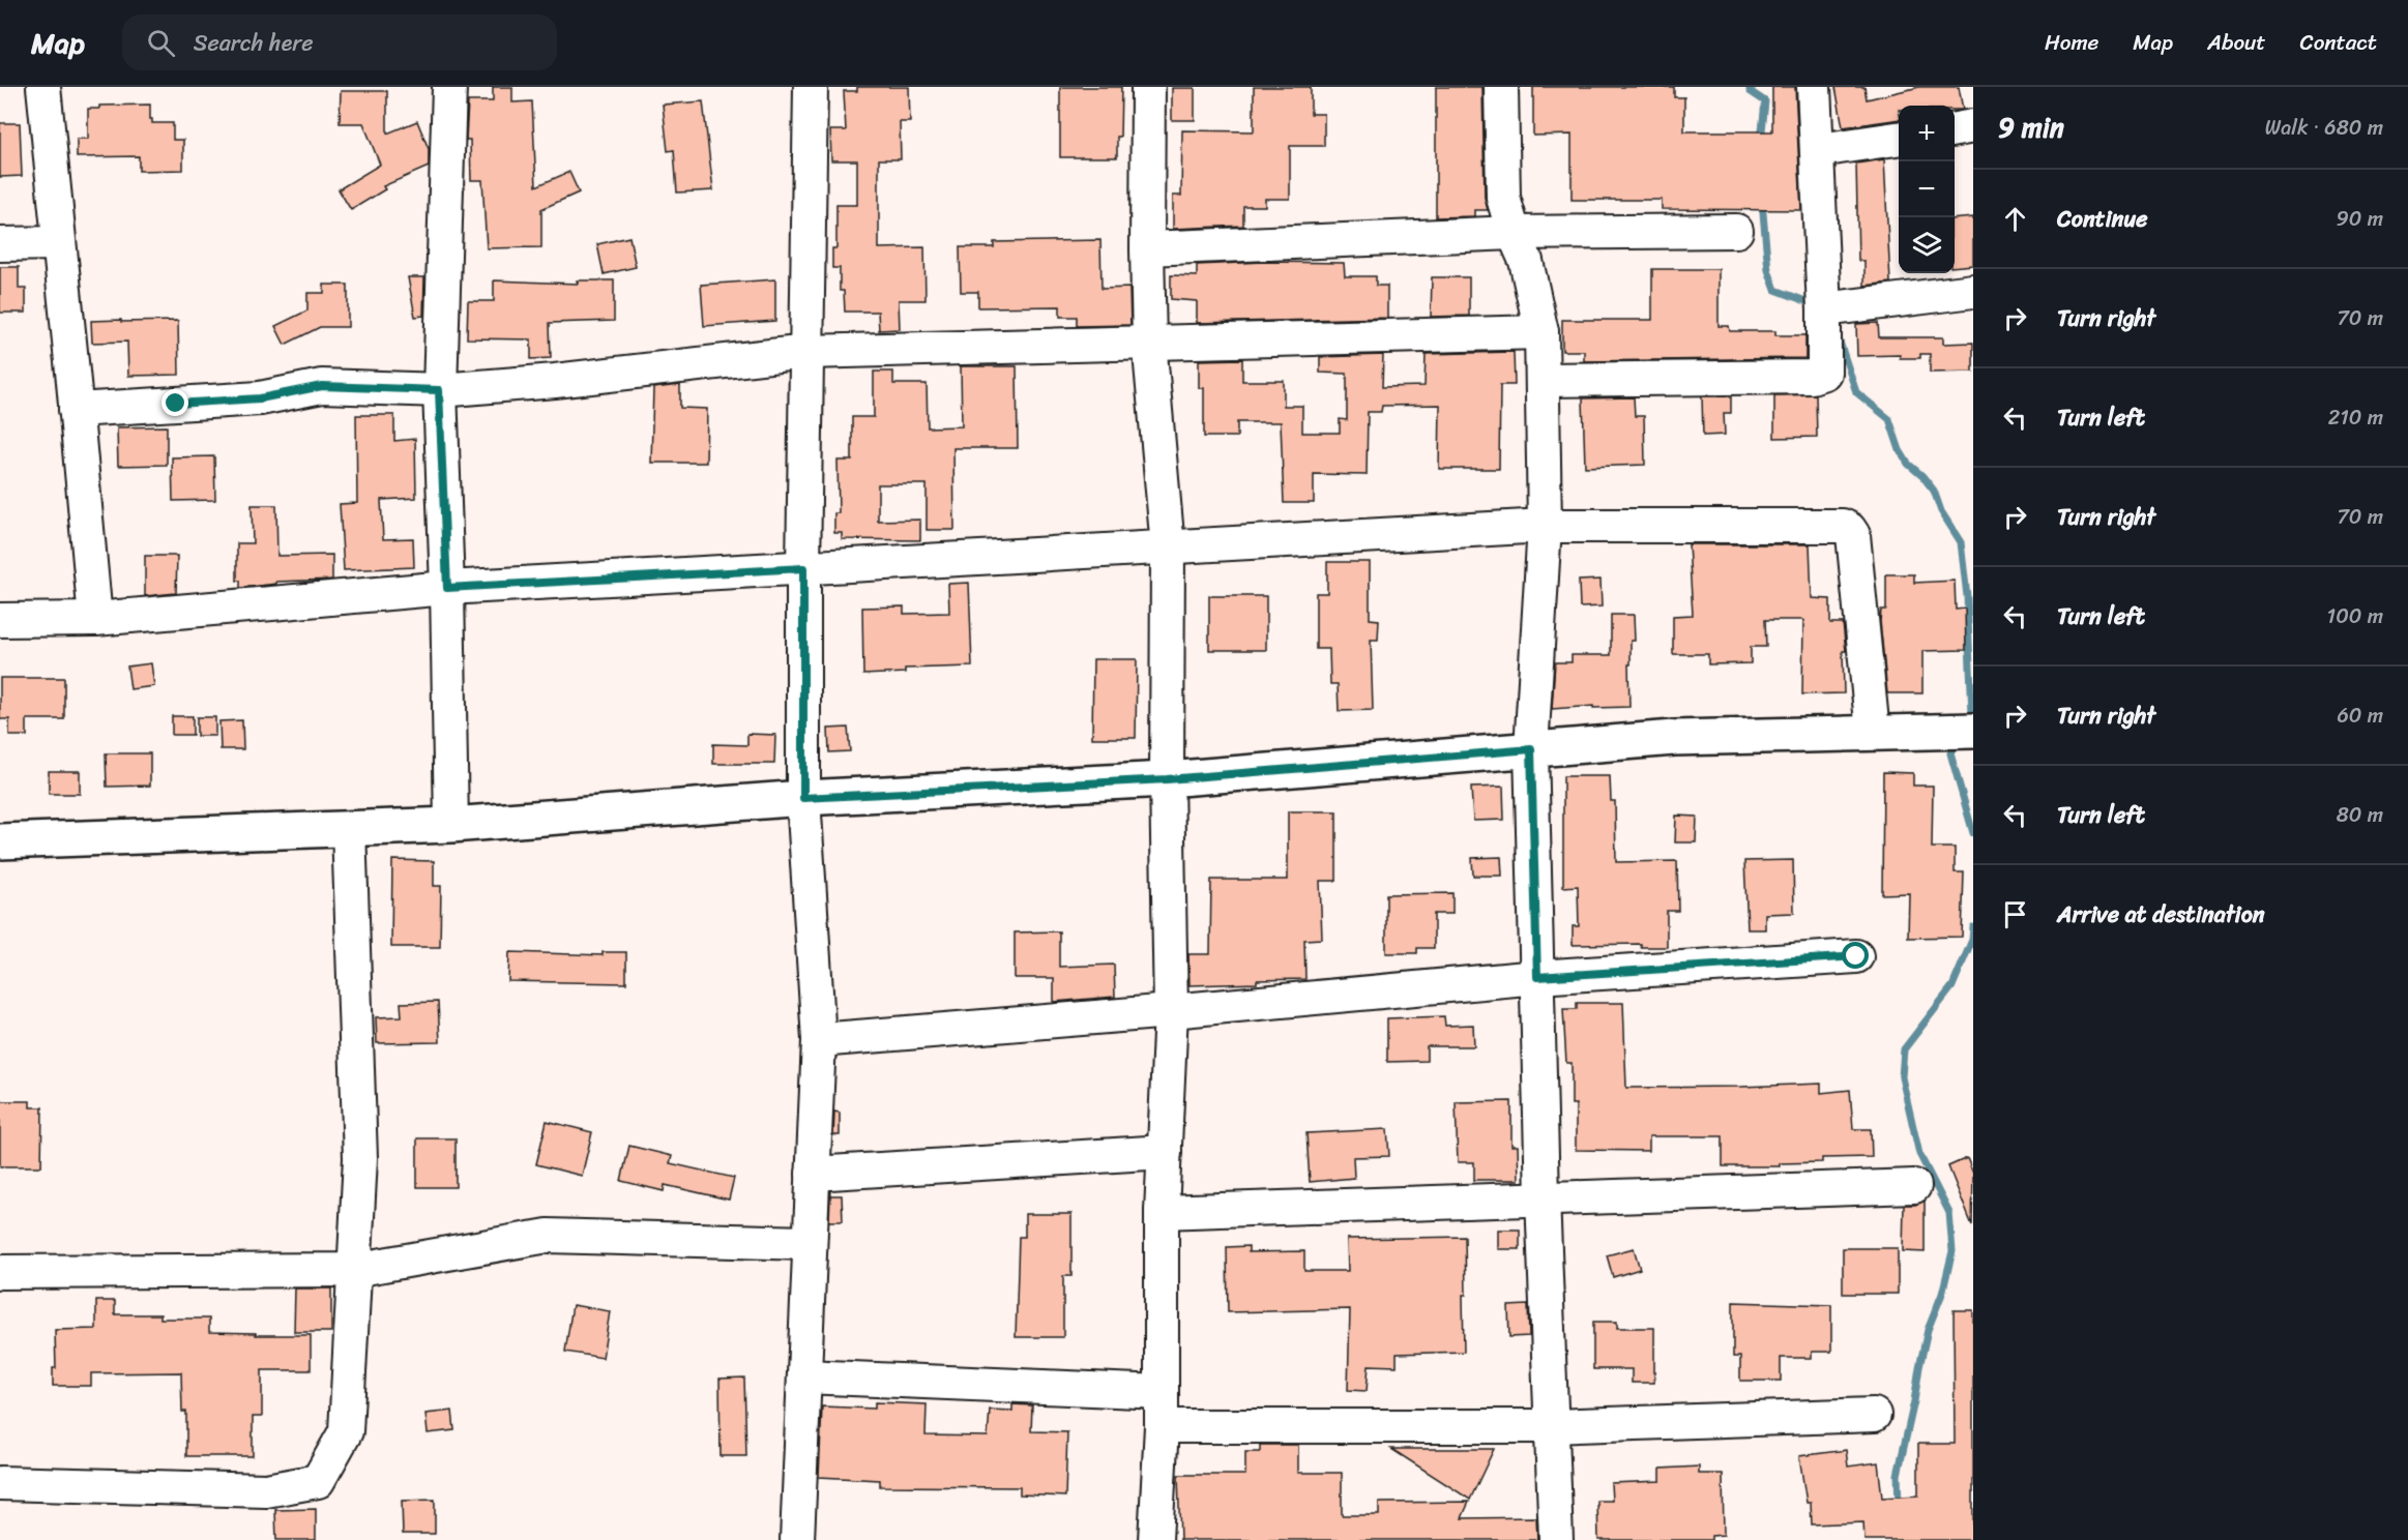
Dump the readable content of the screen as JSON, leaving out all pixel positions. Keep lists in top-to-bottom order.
{
  "page": {
    "header": "Map",
    "search": "Search here",
    "nav": [
      "Home",
      "Map",
      "About",
      "Contact"
    ],
    "heading": ["9 min", "Walk · 680 m"],
    "map_buttons": ["+", "−"],
    "list": [
      ["Continue", "90 m"],
      ["Turn right", "70 m"],
      ["Turn left", "210 m"],
      ["Turn right", "70 m"],
      ["Turn left", "100 m"],
      ["Turn right", "60 m"],
      ["Turn left", "80 m"],
      "Arrive at destination"
    ]
  }
}
